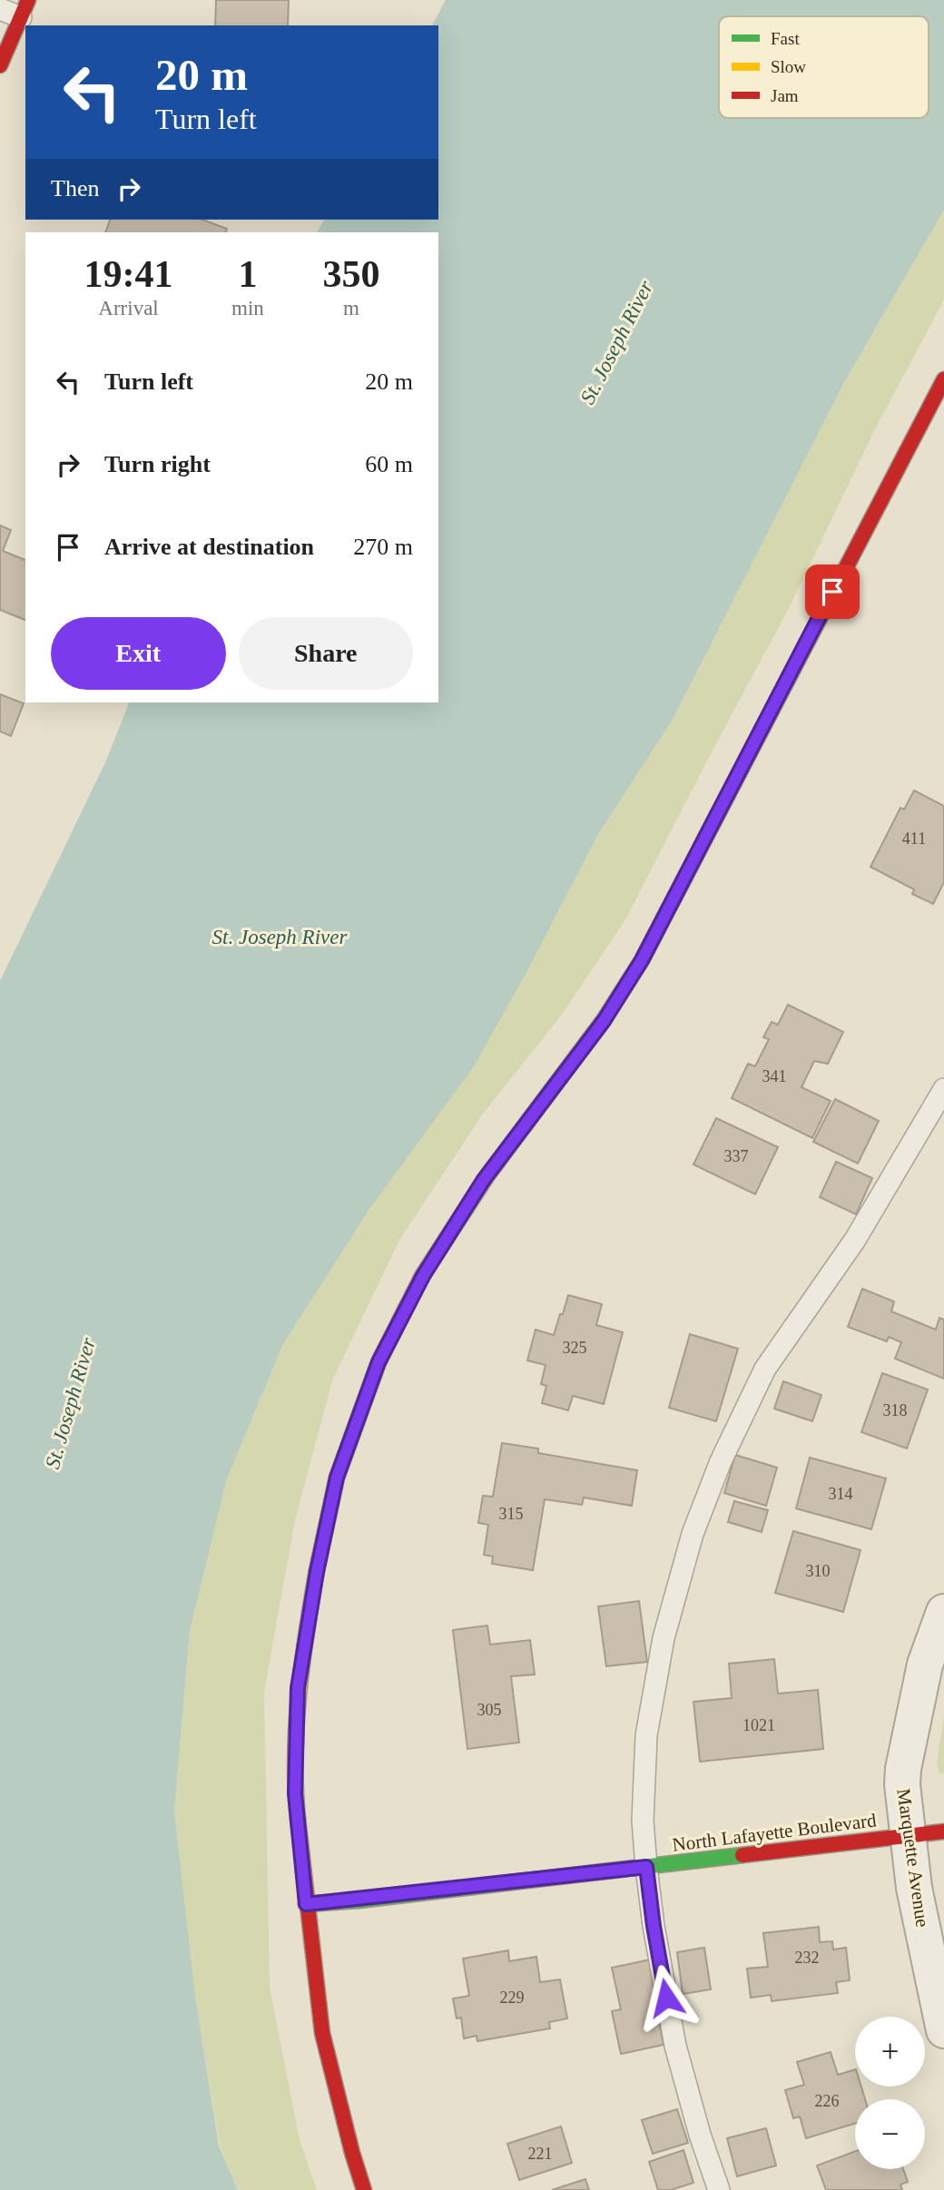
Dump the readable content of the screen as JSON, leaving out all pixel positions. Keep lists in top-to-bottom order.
{
  "streets": {
    "street": ["North Lafayette Boulevard", "Marquette Avenue"]
  },
  "crossings": [
    ["North Lafayette Boulevard", "Marquette Avenue"]
  ],
  "water": ["St. Joseph River"],
  "house_numbers": [
    "411",
    "341",
    "337",
    "325",
    "318",
    "314",
    "315",
    "310",
    "305",
    "1021",
    "232",
    "229",
    "226",
    "221"
  ],
  "legend": ["Fast", "Slow", "Jam"],
  "page": {
    "turn": ["20 m", "Turn left"],
    "then": "Then",
    "eta": [
      "19:41",
      "Arrival",
      "1",
      "min",
      "350",
      "m"
    ],
    "list": [
      {
        "name": "Turn left",
        "value": "20 m"
      },
      {
        "name": "Turn right",
        "value": "60 m"
      },
      {
        "name": "Arrive at destination",
        "value": "270 m"
      }
    ],
    "buttons": ["Exit", "Share"],
    "map_buttons": ["+", "−"]
  }
}
